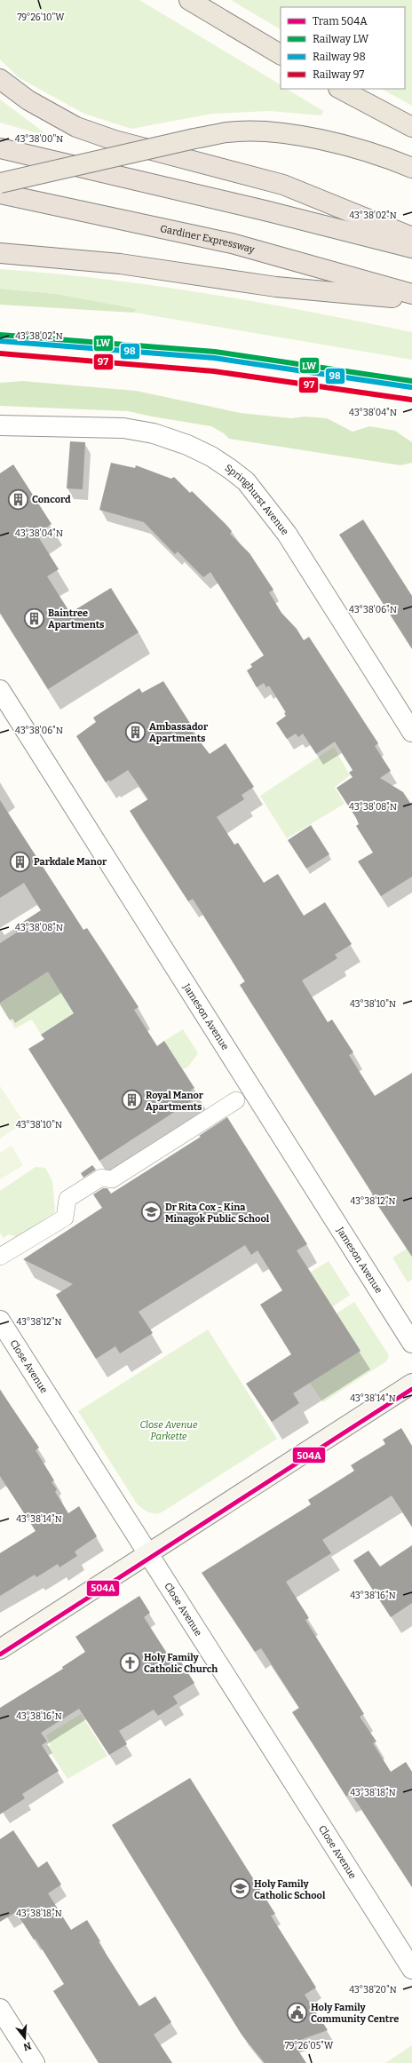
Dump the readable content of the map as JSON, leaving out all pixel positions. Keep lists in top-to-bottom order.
{
  "streets": {
    "highway": ["Gardiner Expressway"],
    "street": ["Springhurst Avenue", "Jameson Avenue", "Close Avenue"]
  },
  "parks": ["Close Avenue Parkette"],
  "places": {
    "building": [
      "Concord",
      "Baintree Apartments",
      "Ambassador Apartments",
      "Parkdale Manor",
      "Royal Manor Apartments"
    ],
    "school or university": ["Dr Rita Cox - Kina Minagok Public School", "Holy Family Catholic School"],
    "church": ["Holy Family Catholic Church"],
    "public building": ["Holy Family Community Centre"]
  },
  "lines": [
    "rail line LW",
    "rail line 98",
    "rail line 97",
    "tram line 504A"
  ],
  "legend": [
    "Tram 504A",
    "Railway LW",
    "Railway 98",
    "Railway 97"
  ],
  "north": "bottom",
  "coordinates": [
    "79°26'10\"W",
    "43°38'00\"N",
    "43°38'02\"N",
    "43°38'04\"N",
    "43°38'06\"N",
    "43°38'08\"N",
    "43°38'10\"N",
    "43°38'12\"N",
    "43°38'14\"N",
    "43°38'16\"N",
    "43°38'18\"N",
    "43°38'20\"N",
    "79°26'05\"W"
  ]
}
